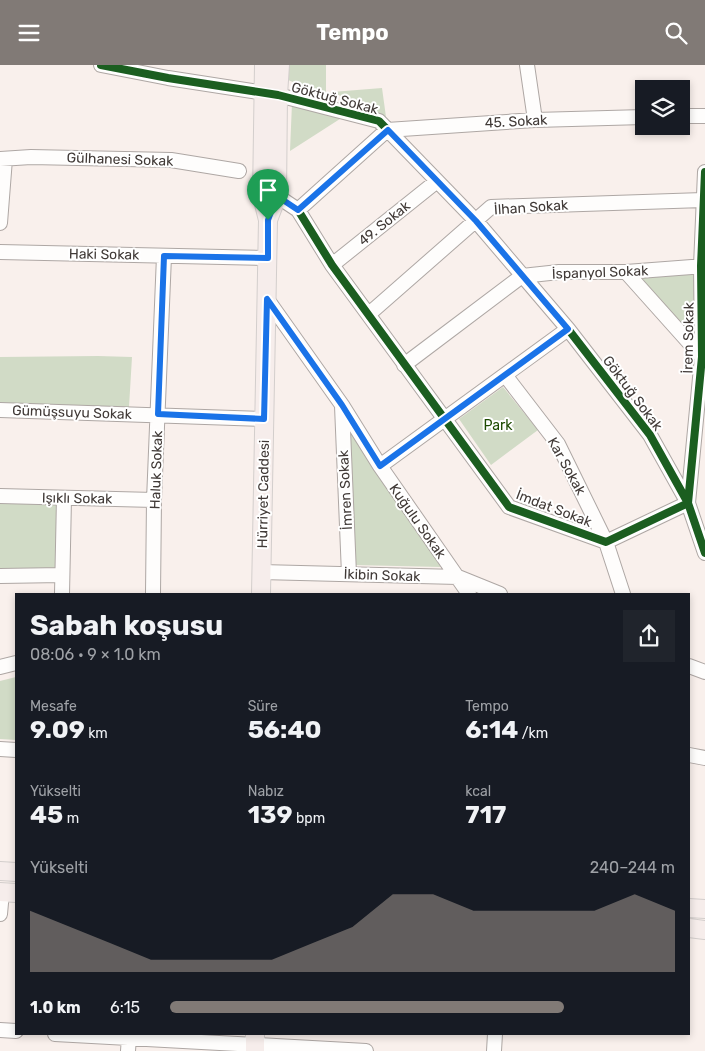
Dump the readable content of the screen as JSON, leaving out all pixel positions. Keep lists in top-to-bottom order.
{
  "streets": {
    "main road": ["Hürriyet Caddesi"],
    "street": [
      "Göktuğ Sokak",
      "45. Sokak",
      "Gülhanesi Sokak",
      "İlhan Sokak",
      "49. Sokak",
      "Haki Sokak",
      "İspanyol Sokak",
      "İrem Sokak",
      "Gümüşsuyu Sokak",
      "Kar Sokak",
      "Haluk Sokak",
      "İmren Sokak",
      "Işıklı Sokak",
      "İmdat Sokak",
      "Kuğulu Sokak",
      "İkibin Sokak"
    ]
  },
  "crossings": [
    ["Göktuğ Sokak", "45. Sokak"],
    ["Göktuğ Sokak", "İlhan Sokak"],
    ["Göktuğ Sokak", "49. Sokak"],
    ["Göktuğ Sokak", "İspanyol Sokak"],
    ["Göktuğ Sokak", "İrem Sokak"],
    ["Göktuğ Sokak", "Hürriyet Caddesi"],
    ["İlhan Sokak", "İrem Sokak"],
    ["İlhan Sokak", "İmdat Sokak"],
    ["49. Sokak", "İmdat Sokak"],
    ["Haki Sokak", "Haluk Sokak"],
    ["Haki Sokak", "Hürriyet Caddesi"],
    ["İspanyol Sokak", "İrem Sokak"],
    ["Gümüşsuyu Sokak", "Haluk Sokak"],
    ["Gümüşsuyu Sokak", "Hürriyet Caddesi"],
    ["Kar Sokak", "İmdat Sokak"],
    ["Haluk Sokak", "Işıklı Sokak"],
    ["İmren Sokak", "Kuğulu Sokak"],
    ["İmren Sokak", "İkibin Sokak"],
    ["Hürriyet Caddesi", "Kuğulu Sokak"],
    ["Hürriyet Caddesi", "İkibin Sokak"],
    ["Kuğulu Sokak", "İkibin Sokak"]
  ],
  "parks": ["Park"],
  "page": {
    "header": "Tempo",
    "heading": ["Sabah koşusu", "08:06 · 9 × 1.0 km"],
    "stats": [
      ["Mesafe", "9.09 km"],
      ["Süre", "56:40"],
      ["Tempo", "6:14 /km"],
      ["Yükselti", "45 m"],
      ["Nabız", "139 bpm"],
      ["kcal", "717"]
    ],
    "chart": ["Yükselti", "240–244 m"],
    "list": [
      {
        "name": "1.0 km",
        "note": "6:15"
      }
    ]
  }
}
